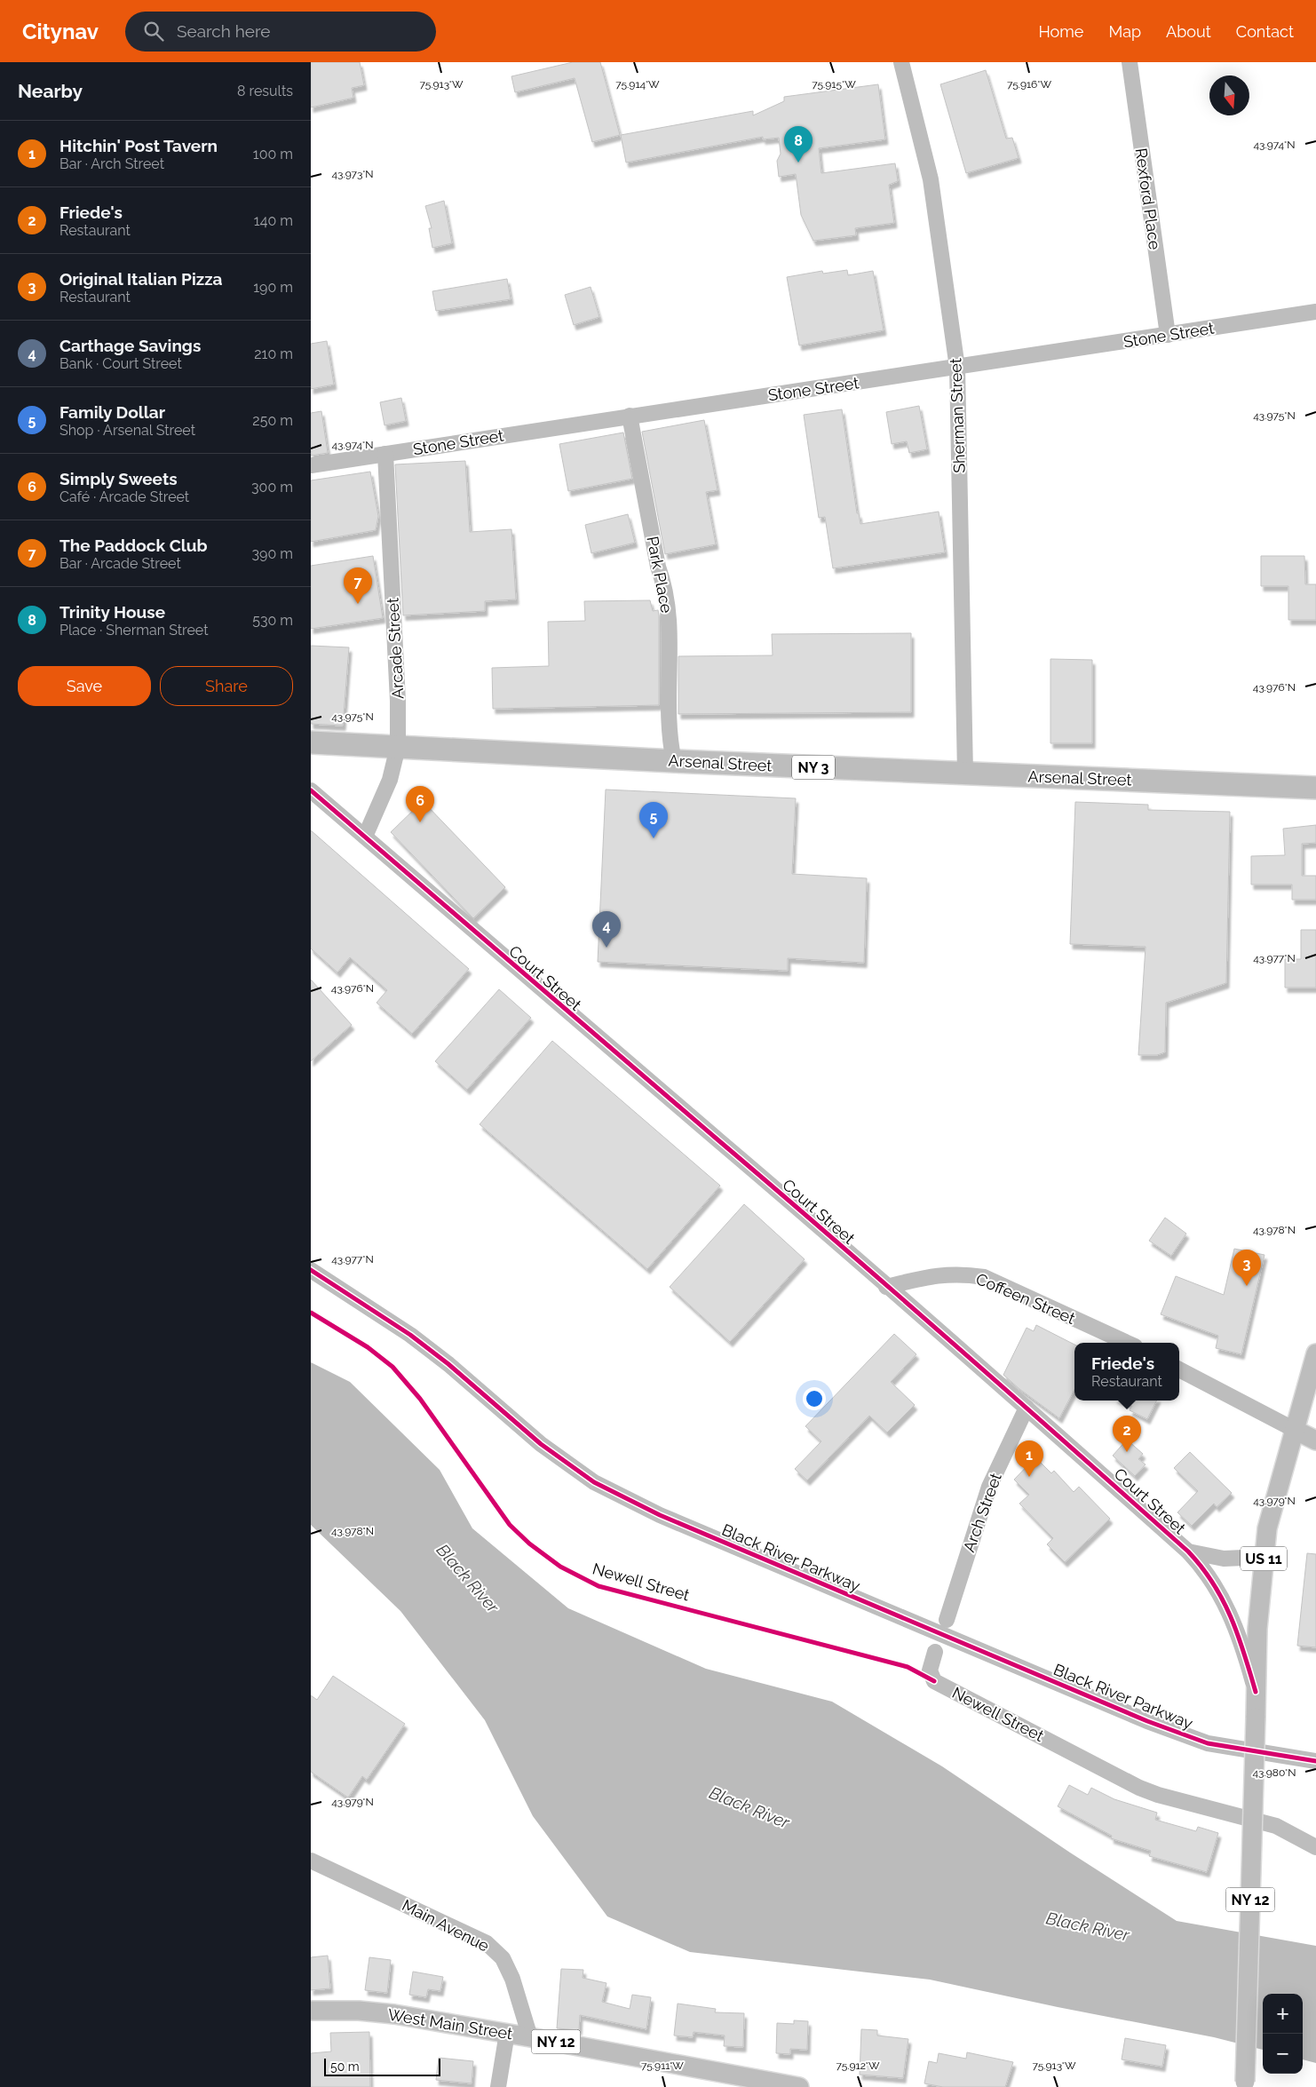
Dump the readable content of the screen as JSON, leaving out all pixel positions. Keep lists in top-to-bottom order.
{
  "streets": {
    "highway": ["Arsenal Street", "NY 3"],
    "main road": ["US 11", "NY 12", "West Main Street"],
    "street": [
      "Rexford Place",
      "Stone Street",
      "Sherman Street",
      "Park Place",
      "Arcade Street",
      "Court Street",
      "Coffeen Street",
      "Arch Street",
      "Black River Parkway",
      "Newell Street",
      "Main Avenue"
    ]
  },
  "crossings": [
    ["Rexford Place", "Stone Street"],
    ["Stone Street", "Sherman Street"],
    ["Stone Street", "Park Place"],
    ["Stone Street", "Arcade Street"],
    ["Sherman Street", "Arsenal Street"],
    ["Park Place", "Arsenal Street"],
    ["Arcade Street", "Arsenal Street"],
    ["Arcade Street", "Court Street"],
    ["Court Street", "Coffeen Street"],
    ["Court Street", "Arch Street"],
    ["Court Street", "US 11"],
    ["US 11", "NY 12"],
    ["Main Avenue", "West Main Street"]
  ],
  "water": ["Black River"],
  "scale_bar": "50 m",
  "north": "bottom",
  "page": {
    "header": "Citynav",
    "search": "Search here",
    "nav": [
      "Home",
      "Map",
      "About",
      "Contact"
    ],
    "heading": ["Nearby", "8 results"],
    "list": [
      {
        "mark": "1",
        "name": "Hitchin' Post Tavern",
        "note": "Bar · Arch Street",
        "value": "100 m"
      },
      {
        "mark": "2",
        "name": "Friede's",
        "note": "Restaurant",
        "value": "140 m"
      },
      {
        "mark": "3",
        "name": "Original Italian Pizza",
        "note": "Restaurant",
        "value": "190 m"
      },
      {
        "mark": "4",
        "name": "Carthage Savings",
        "note": "Bank · Court Street",
        "value": "210 m"
      },
      {
        "mark": "5",
        "name": "Family Dollar",
        "note": "Shop · Arsenal Street",
        "value": "250 m"
      },
      {
        "mark": "6",
        "name": "Simply Sweets",
        "note": "Café · Arcade Street",
        "value": "300 m"
      },
      {
        "mark": "7",
        "name": "The Paddock Club",
        "note": "Bar · Arcade Street",
        "value": "390 m"
      },
      {
        "mark": "8",
        "name": "Trinity House",
        "note": "Place · Sherman Street",
        "value": "530 m"
      }
    ],
    "pins": [
      "8",
      "7",
      "6",
      "5",
      "4",
      "3",
      "2",
      "1"
    ],
    "buttons": ["Save", "Share"],
    "popup": ["Friede's", "Restaurant"],
    "map_buttons": ["+", "−"],
    "scale": "50 m"
  },
  "coordinates": [
    "75.913°W",
    "75.914°W",
    "75.915°W",
    "75.916°W",
    "43.974°N",
    "43.973°N",
    "43.975°N",
    "43.976°N",
    "43.977°N",
    "43.978°N",
    "43.979°N",
    "43.980°N",
    "75.911°W",
    "75.912°W"
  ]
}
